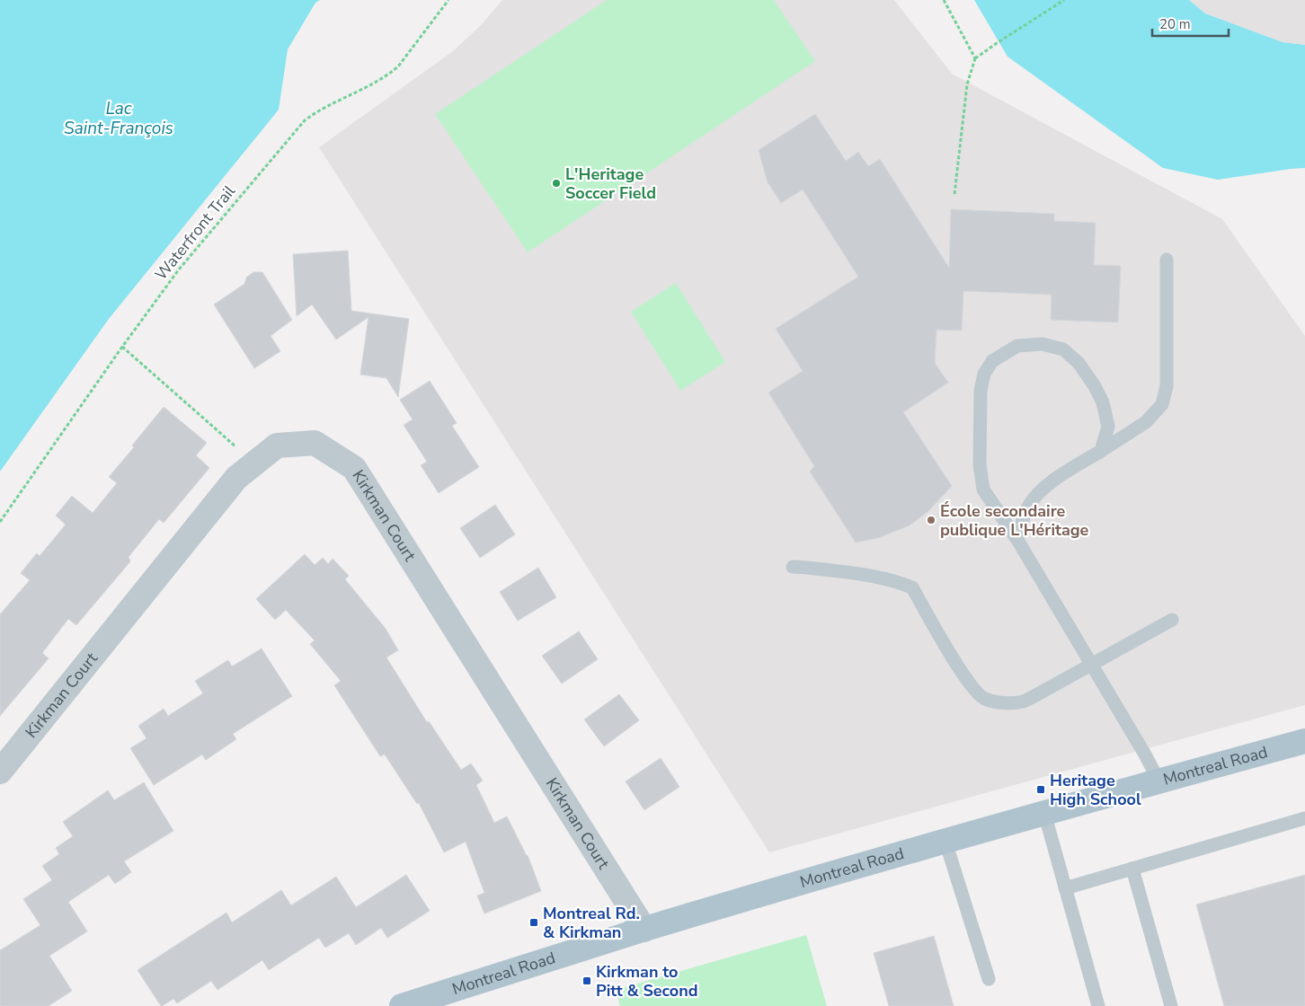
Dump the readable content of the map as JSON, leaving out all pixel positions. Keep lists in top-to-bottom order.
{
  "streets": {
    "main road": ["Montreal Road"],
    "street": ["Kirkman Court"],
    "path": ["Waterfront Trail"]
  },
  "crossings": [
    ["Kirkman Court", "Montreal Road"]
  ],
  "water": ["Lac Saint-François"],
  "places": {
    "other": ["L'Heritage Soccer Field", "École secondaire publique L'Héritage"],
    "transit": ["Heritage High School", "Montreal Rd. & Kirkman", "Kirkman to Pitt & Second"]
  },
  "scale_bar": "20 m"
}
